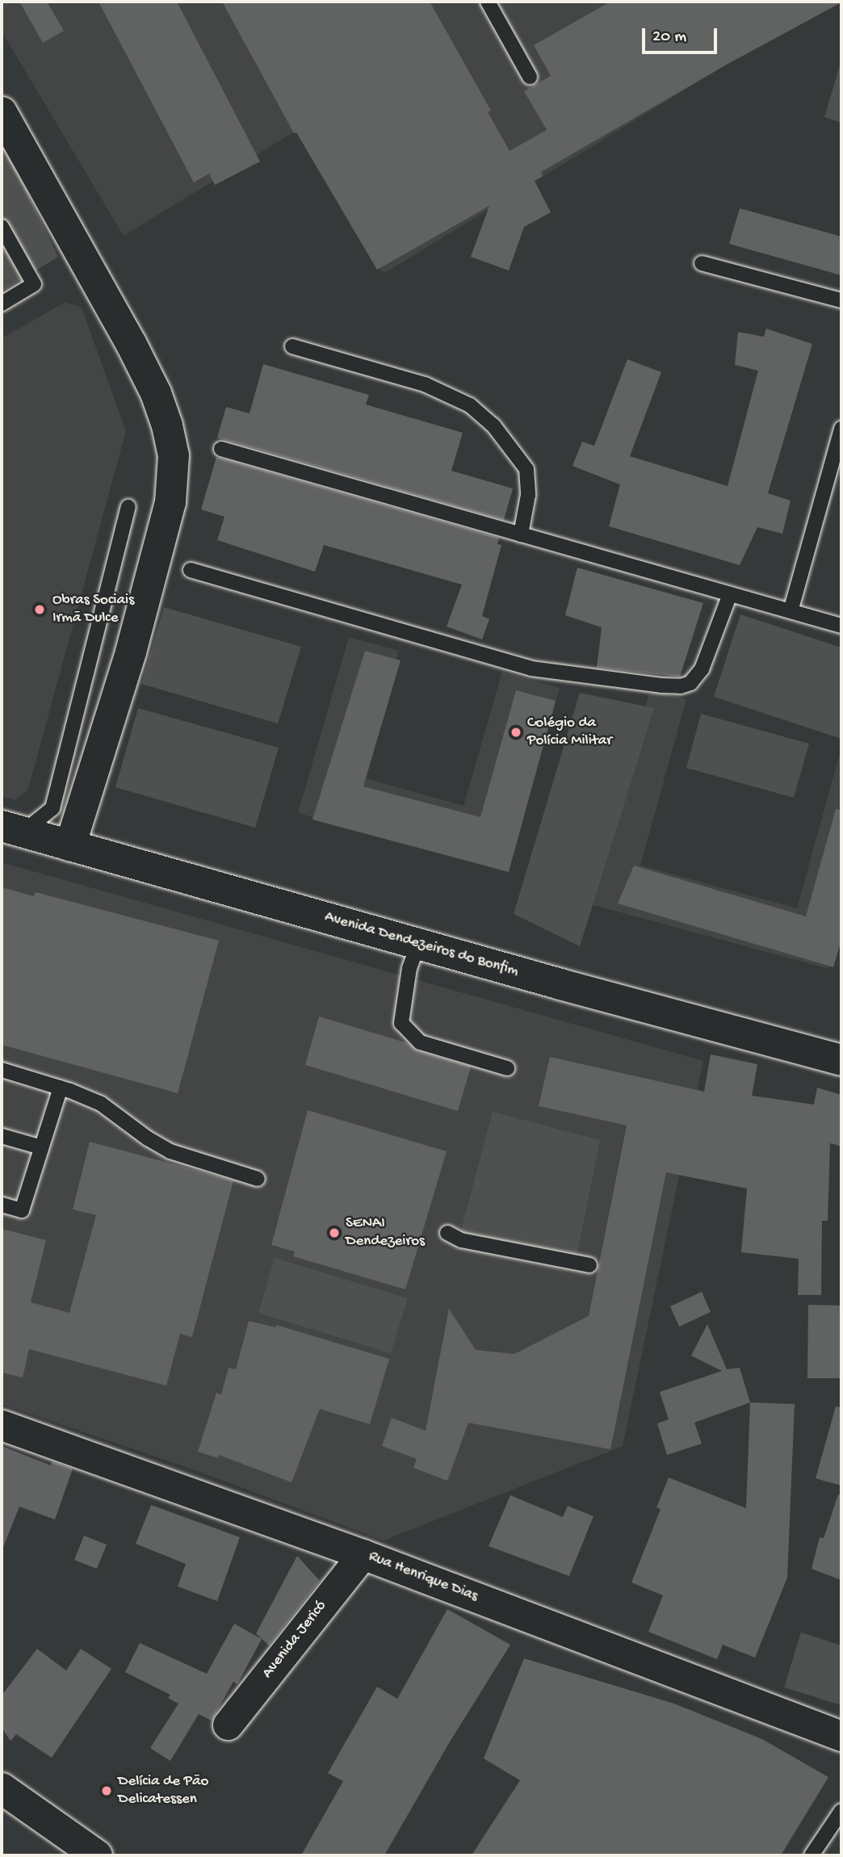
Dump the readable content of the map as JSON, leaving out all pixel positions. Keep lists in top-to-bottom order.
{
  "streets": {
    "main road": ["Avenida Dendezeiros do Bonfim"],
    "street": ["Rua Henrique Dias", "Avenida Jericó"]
  },
  "crossings": [
    ["Rua Henrique Dias", "Avenida Jericó"]
  ],
  "places": [
    "Obras Sociais Irmã Dulce",
    "Colégio da Polícia Militar",
    "SENAI Dendezeiros",
    "Delícia de Pão Delicatessen"
  ],
  "scale_bar": "20 m"
}
